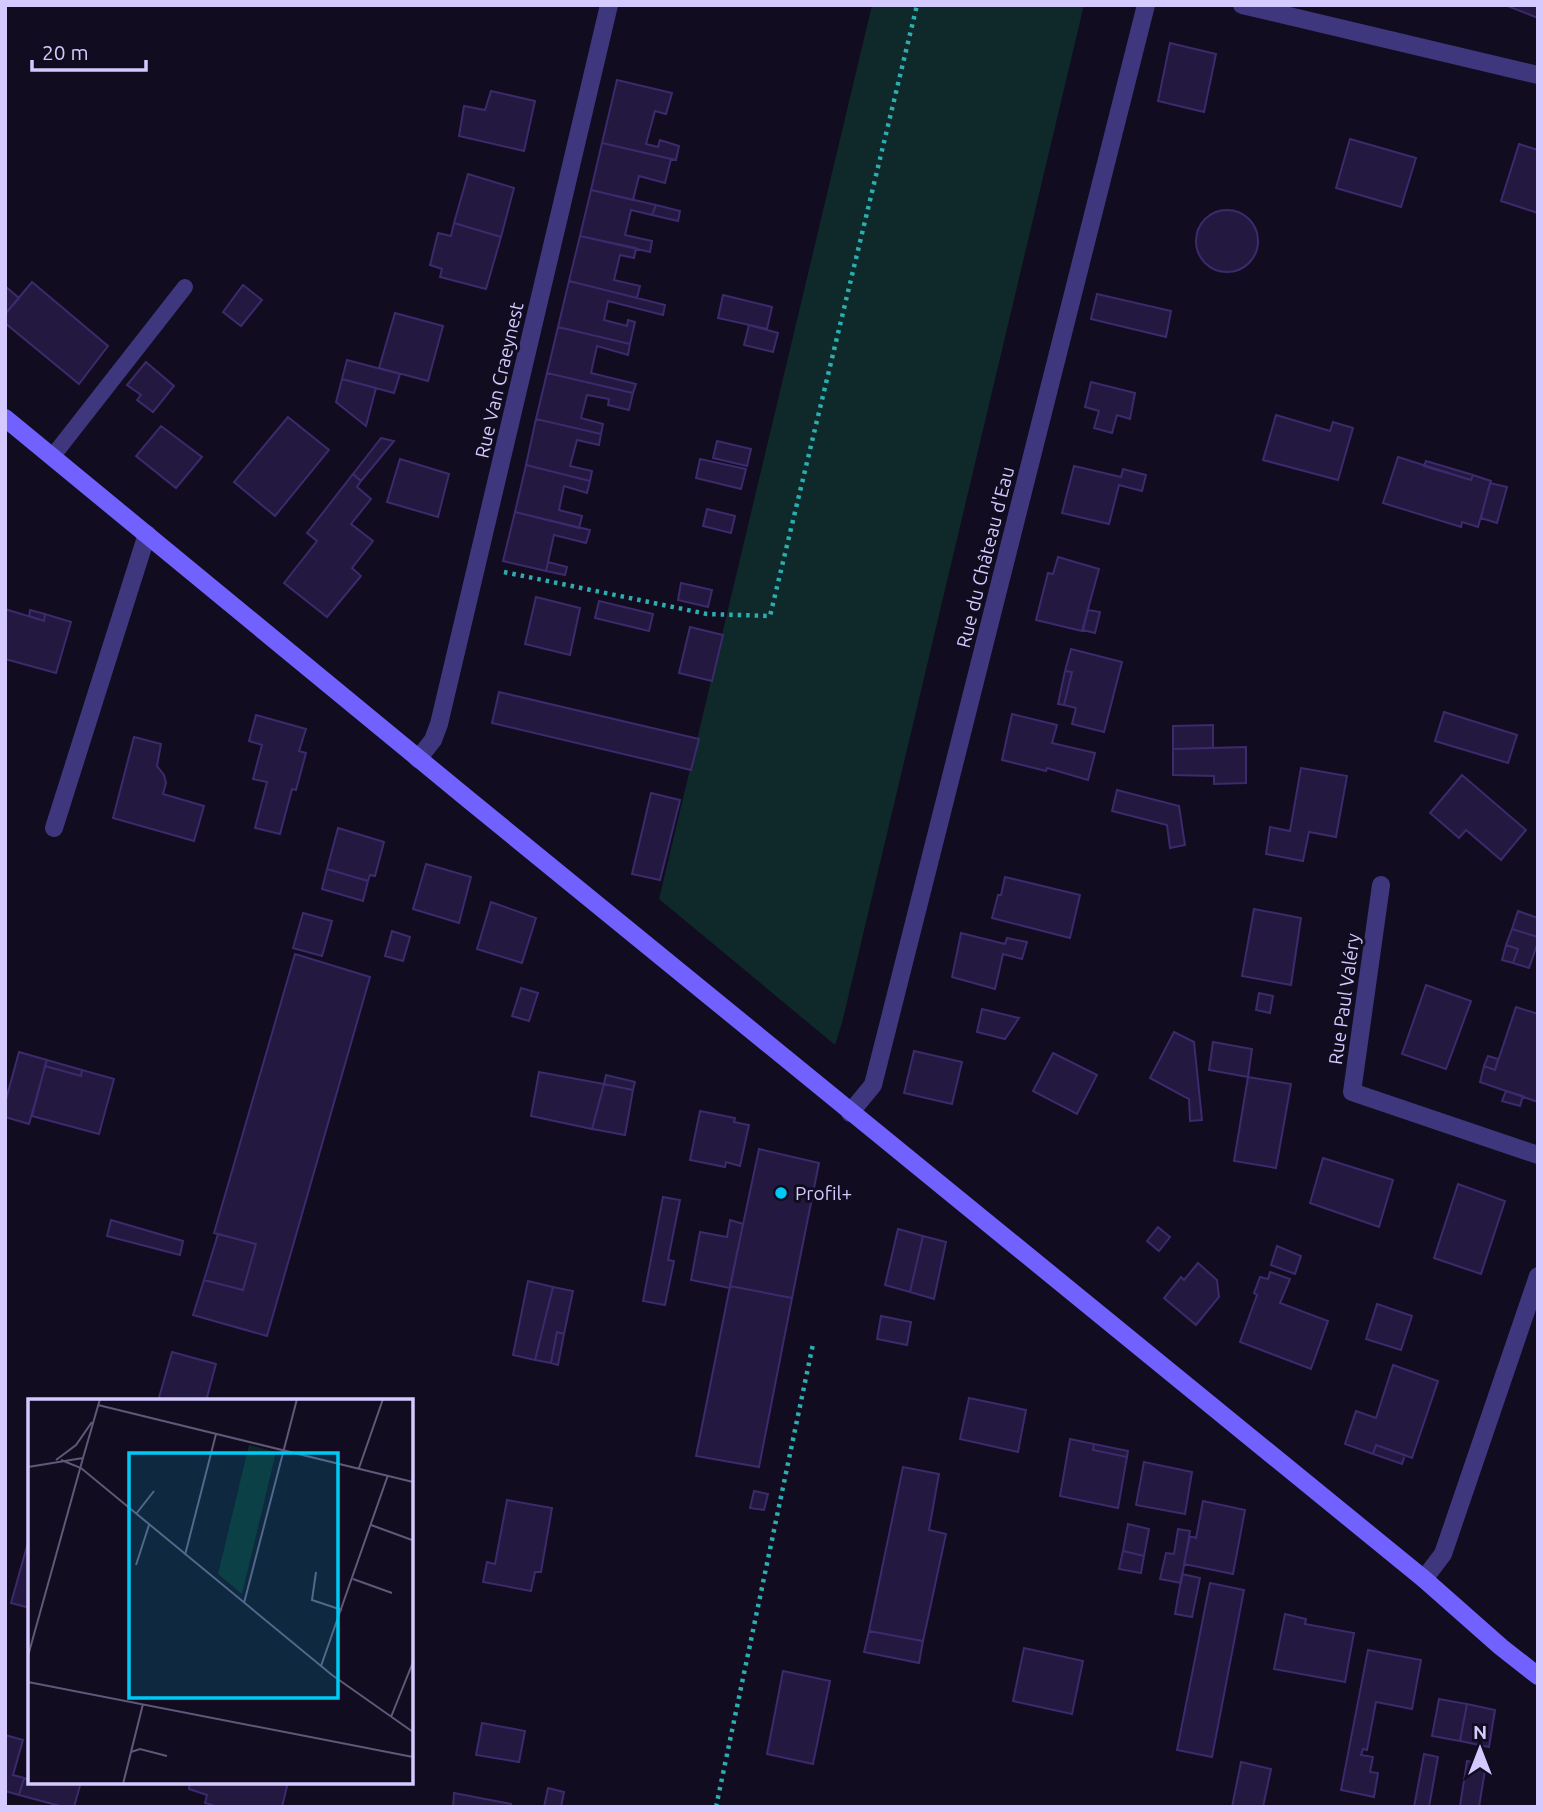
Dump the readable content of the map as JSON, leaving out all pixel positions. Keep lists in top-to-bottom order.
{
  "streets": {
    "street": ["Rue Van Craeynest", "Rue du Château d'Eau", "Rue Paul Valéry"]
  },
  "places": ["Profil+"],
  "scale_bar": "20 m",
  "north": "top"
}
